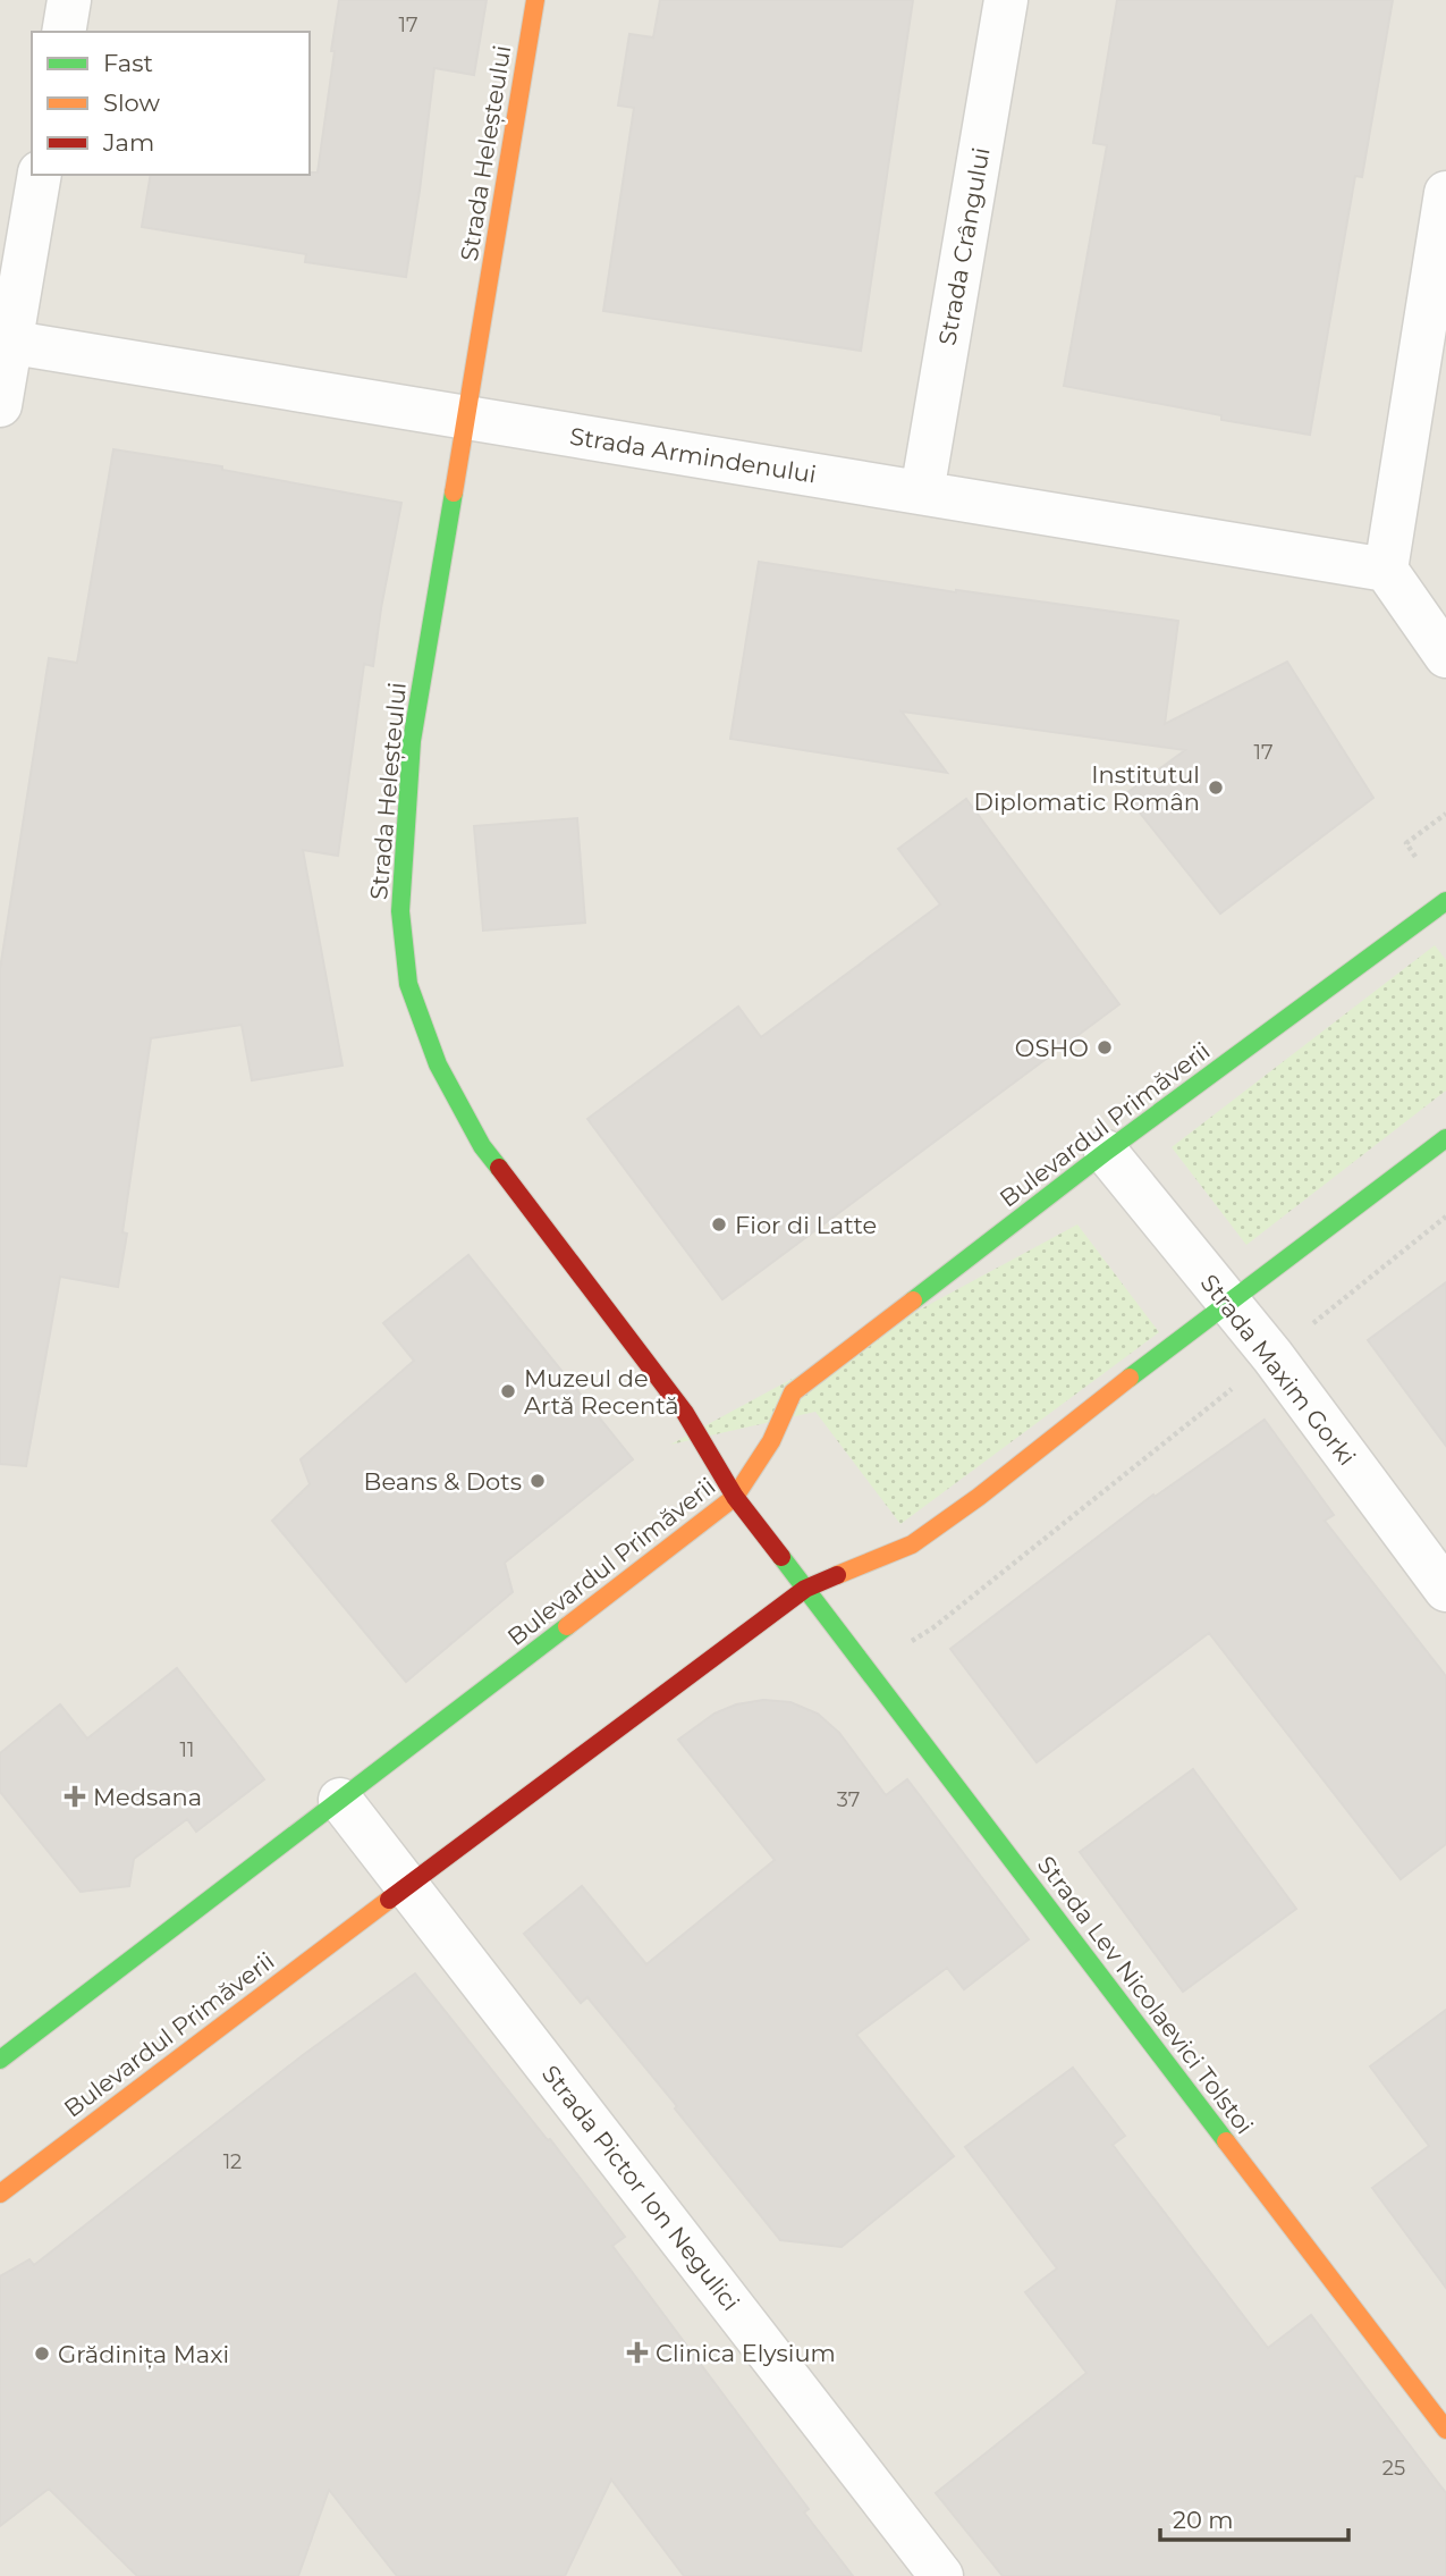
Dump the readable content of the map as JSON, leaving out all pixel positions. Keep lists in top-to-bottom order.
{
  "streets": {
    "street": [
      "Strada Heleșteului",
      "Strada Crângului",
      "Strada Armindenului",
      "Bulevardul Primăverii",
      "Strada Maxim Gorki",
      "Strada Lev Nicolaevici Tolstoi",
      "Strada Pictor Ion Negulici"
    ]
  },
  "crossings": [
    ["Strada Heleșteului", "Strada Armindenului"],
    ["Strada Heleșteului", "Bulevardul Primăverii"],
    ["Strada Heleșteului", "Strada Lev Nicolaevici Tolstoi"],
    ["Strada Crângului", "Strada Armindenului"],
    ["Bulevardul Primăverii", "Strada Maxim Gorki"],
    ["Bulevardul Primăverii", "Strada Lev Nicolaevici Tolstoi"],
    ["Bulevardul Primăverii", "Strada Pictor Ion Negulici"]
  ],
  "places": {
    "other": [
      "Institutul Diplomatic Român",
      "OSHO",
      "Fior di Latte",
      "Muzeul de Artă Recentă",
      "Beans & Dots",
      "Grădinița Maxi"
    ],
    "health": ["Medsana", "Clinica Elysium"]
  },
  "house_numbers": [
    "17",
    "17",
    "11",
    "37",
    "12",
    "25"
  ],
  "legend": ["Fast", "Slow", "Jam"],
  "scale_bar": "20 m"
}
